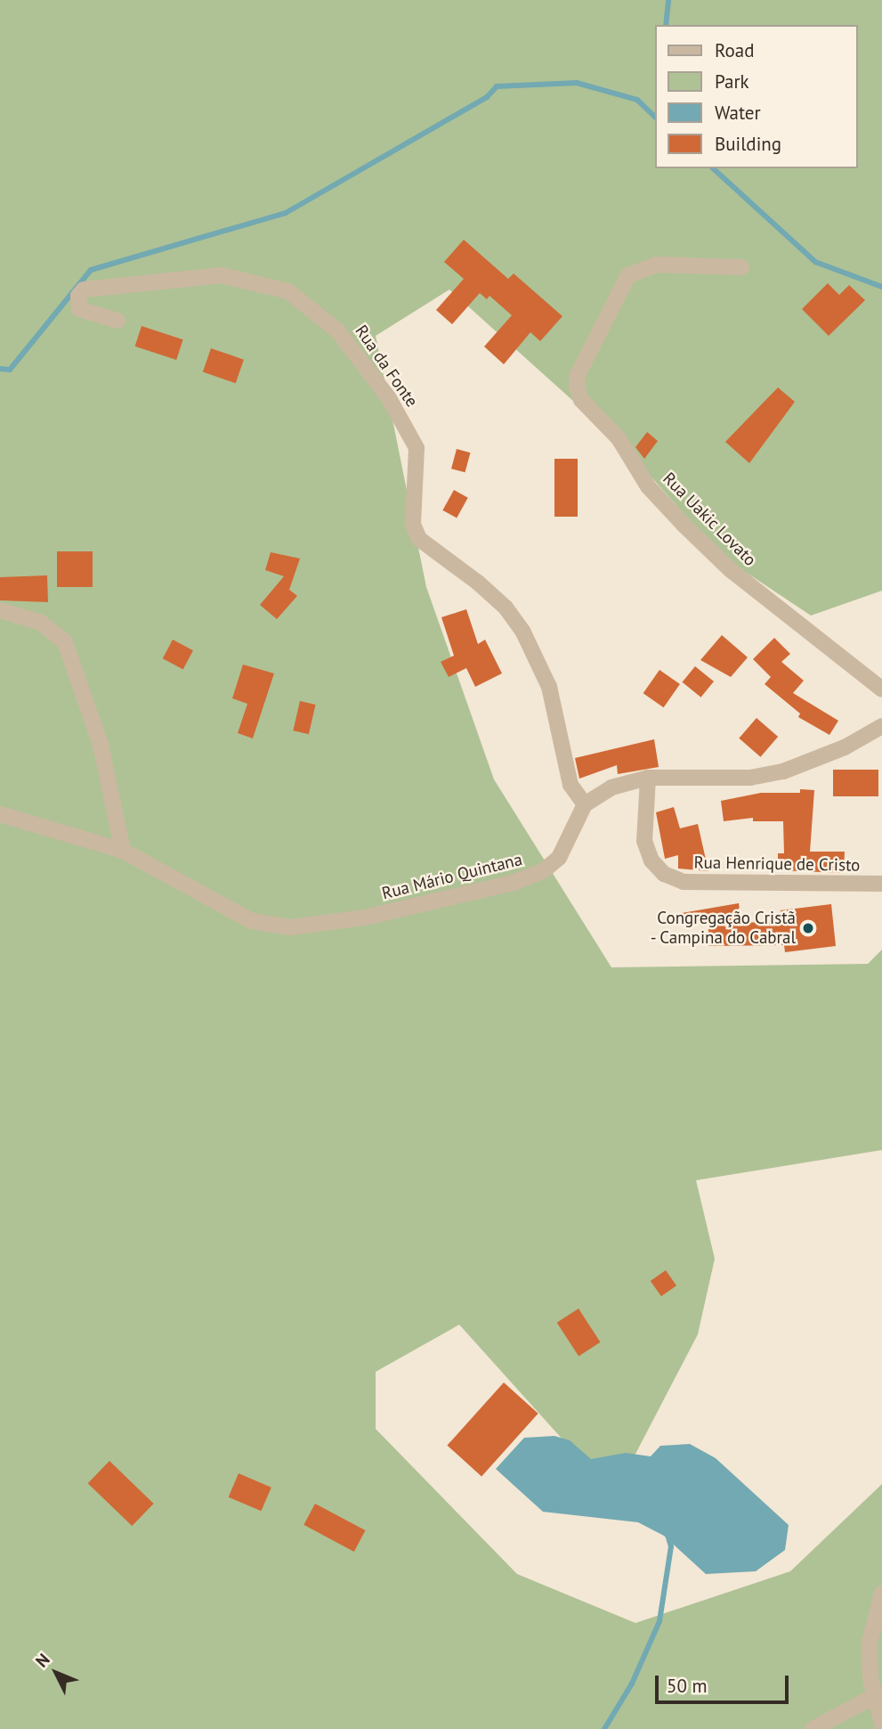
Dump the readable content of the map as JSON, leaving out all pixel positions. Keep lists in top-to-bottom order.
{
  "streets": {
    "street": [
      "Rua da Fonte",
      "Rua Uakic Lovato",
      "Rua Henrique de Cristo",
      "Rua Mário Quintana"
    ]
  },
  "crossings": [
    ["Rua da Fonte", "Rua Mário Quintana"]
  ],
  "places": ["Congregação Cristã - Campina do Cabral"],
  "legend": [
    "Road",
    "Park",
    "Water",
    "Building"
  ],
  "scale_bar": "50 m",
  "north": "top left"
}
